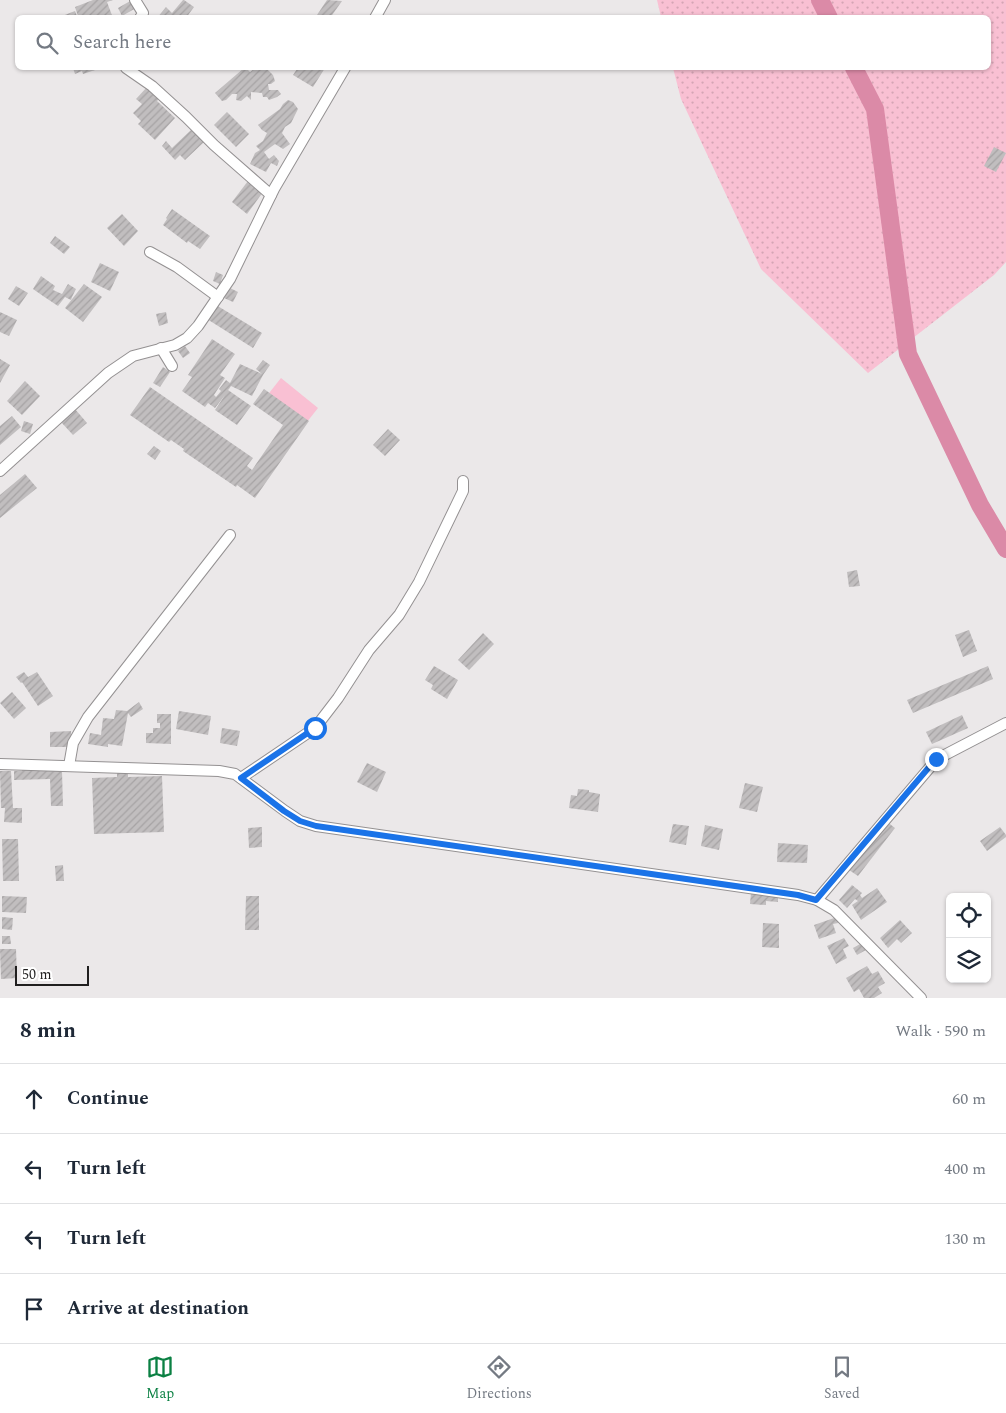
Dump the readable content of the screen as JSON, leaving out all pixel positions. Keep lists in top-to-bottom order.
{
  "scale_bar": "50 m",
  "page": {
    "search": "Search here",
    "scale": "50 m",
    "heading": ["8 min", "Walk · 590 m"],
    "list": [
      ["Continue", "60 m"],
      ["Turn left", "400 m"],
      ["Turn left", "130 m"],
      "Arrive at destination"
    ],
    "nav": ["Map", "Directions", "Saved"]
  }
}
